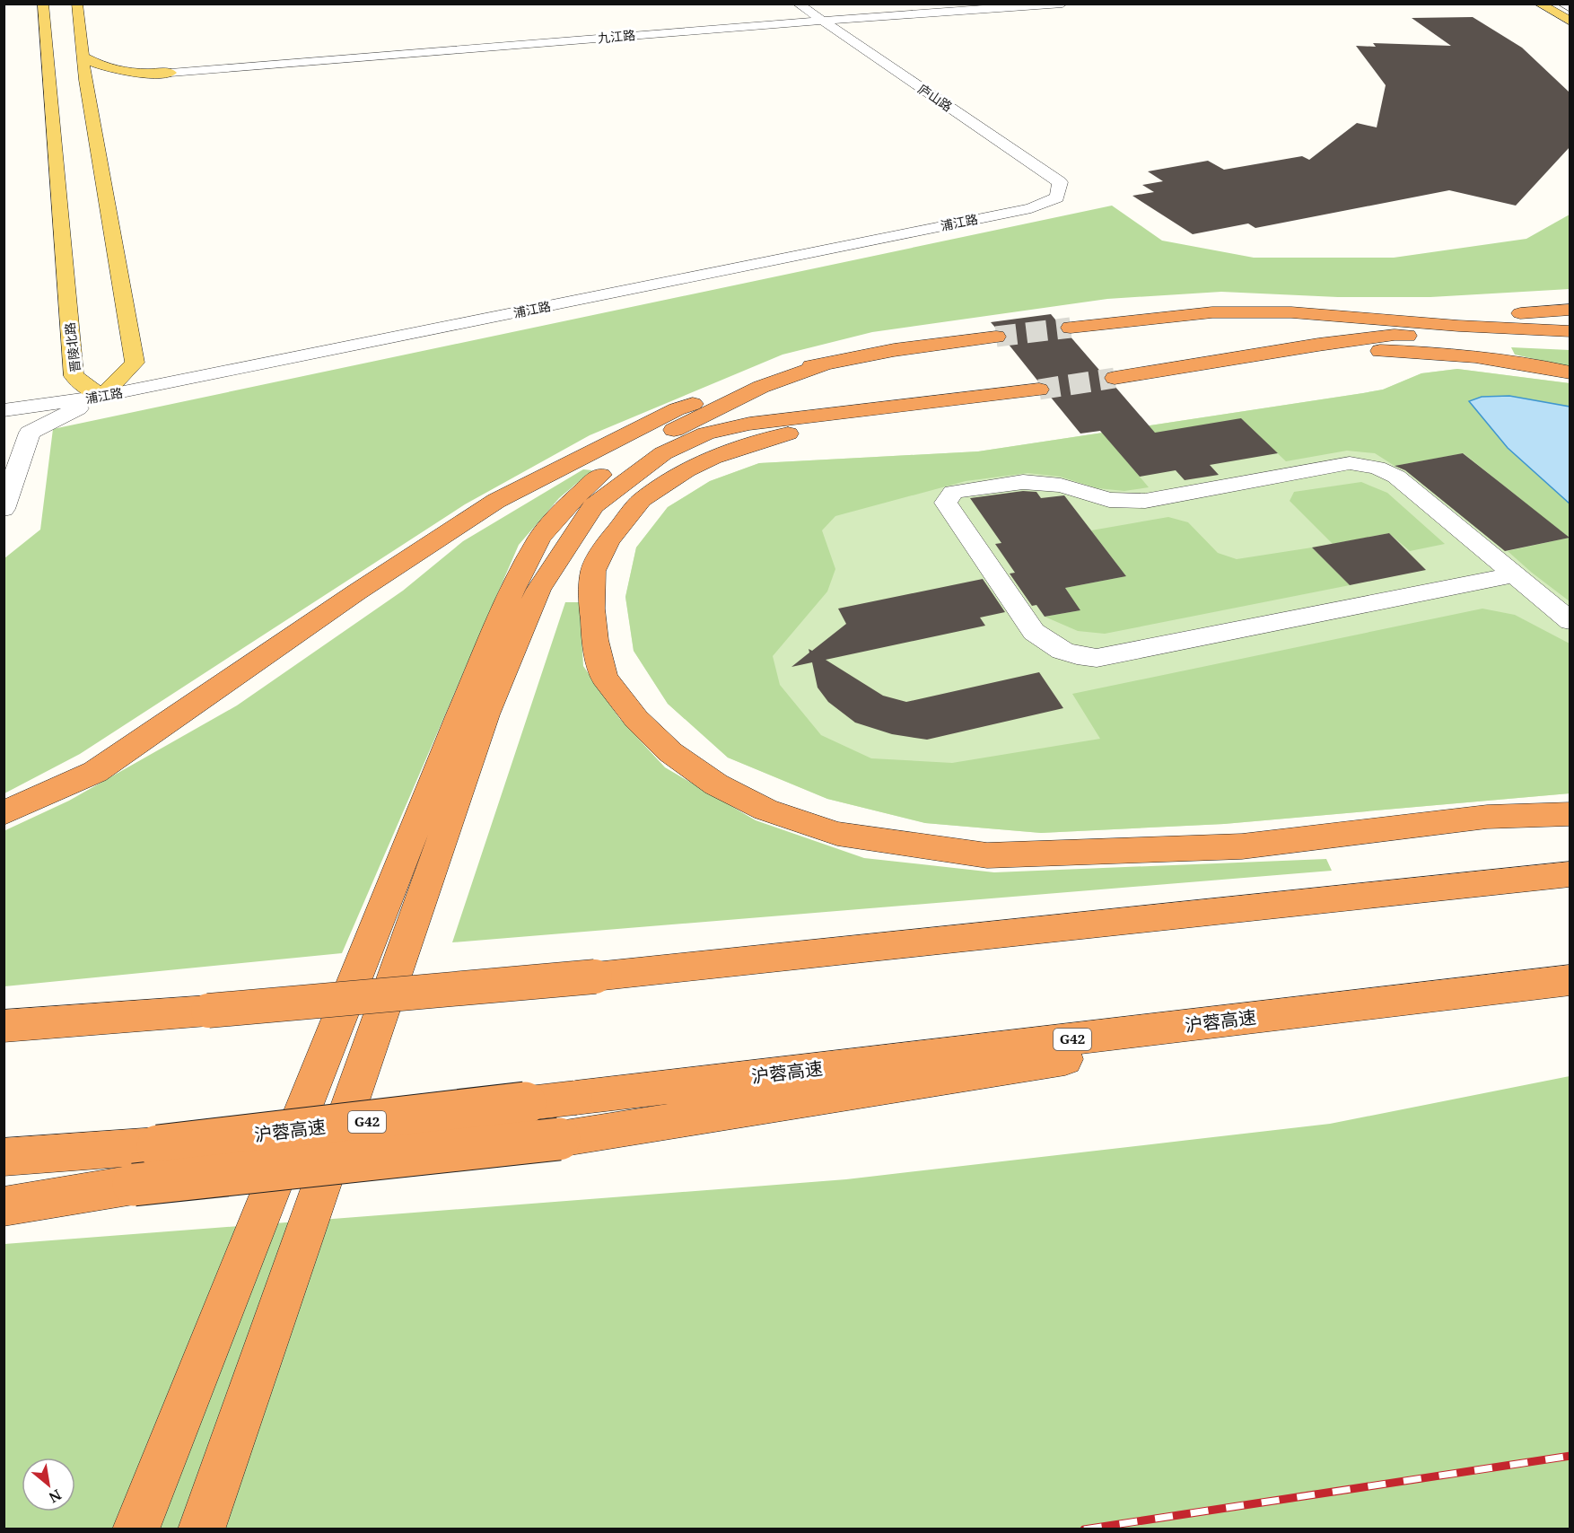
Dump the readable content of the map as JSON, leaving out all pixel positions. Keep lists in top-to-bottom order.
{
  "streets": {
    "highway": ["沪蓉高速", "G42"],
    "main road": ["晋陵北路"],
    "street": ["九江路", "庐山路", "浦江路"]
  },
  "crossings": [
    ["九江路", "庐山路"],
    ["庐山路", "浦江路"],
    ["浦江路", "晋陵北路"]
  ],
  "north": "bottom right"
}
